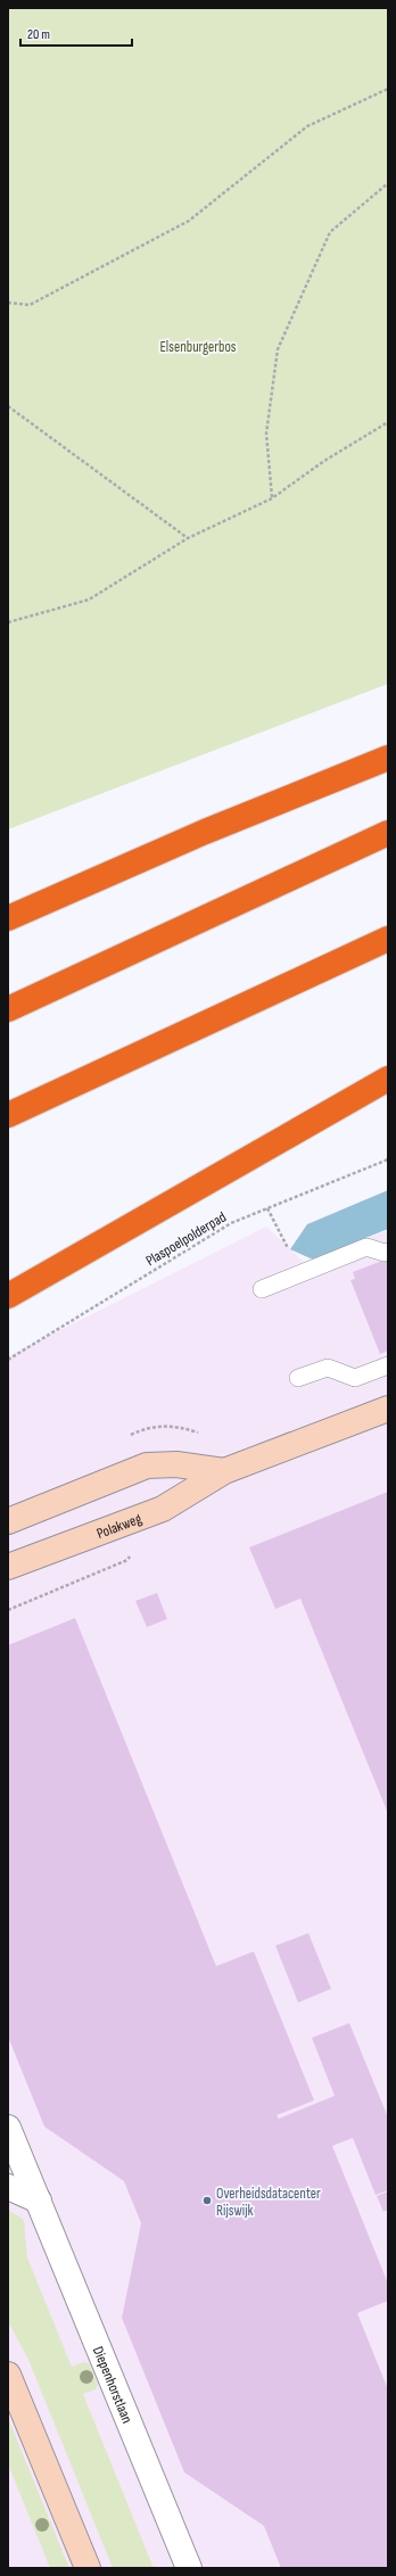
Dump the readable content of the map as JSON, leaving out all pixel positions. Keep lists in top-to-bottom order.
{
  "streets": {
    "street": ["Polakweg", "Diepenhorstlaan"],
    "path": ["Plaspoelpolderpad"]
  },
  "parks": ["Elsenburgerbos"],
  "places": ["Overheidsdatacenter Rijswijk"],
  "scale_bar": "20 m"
}
